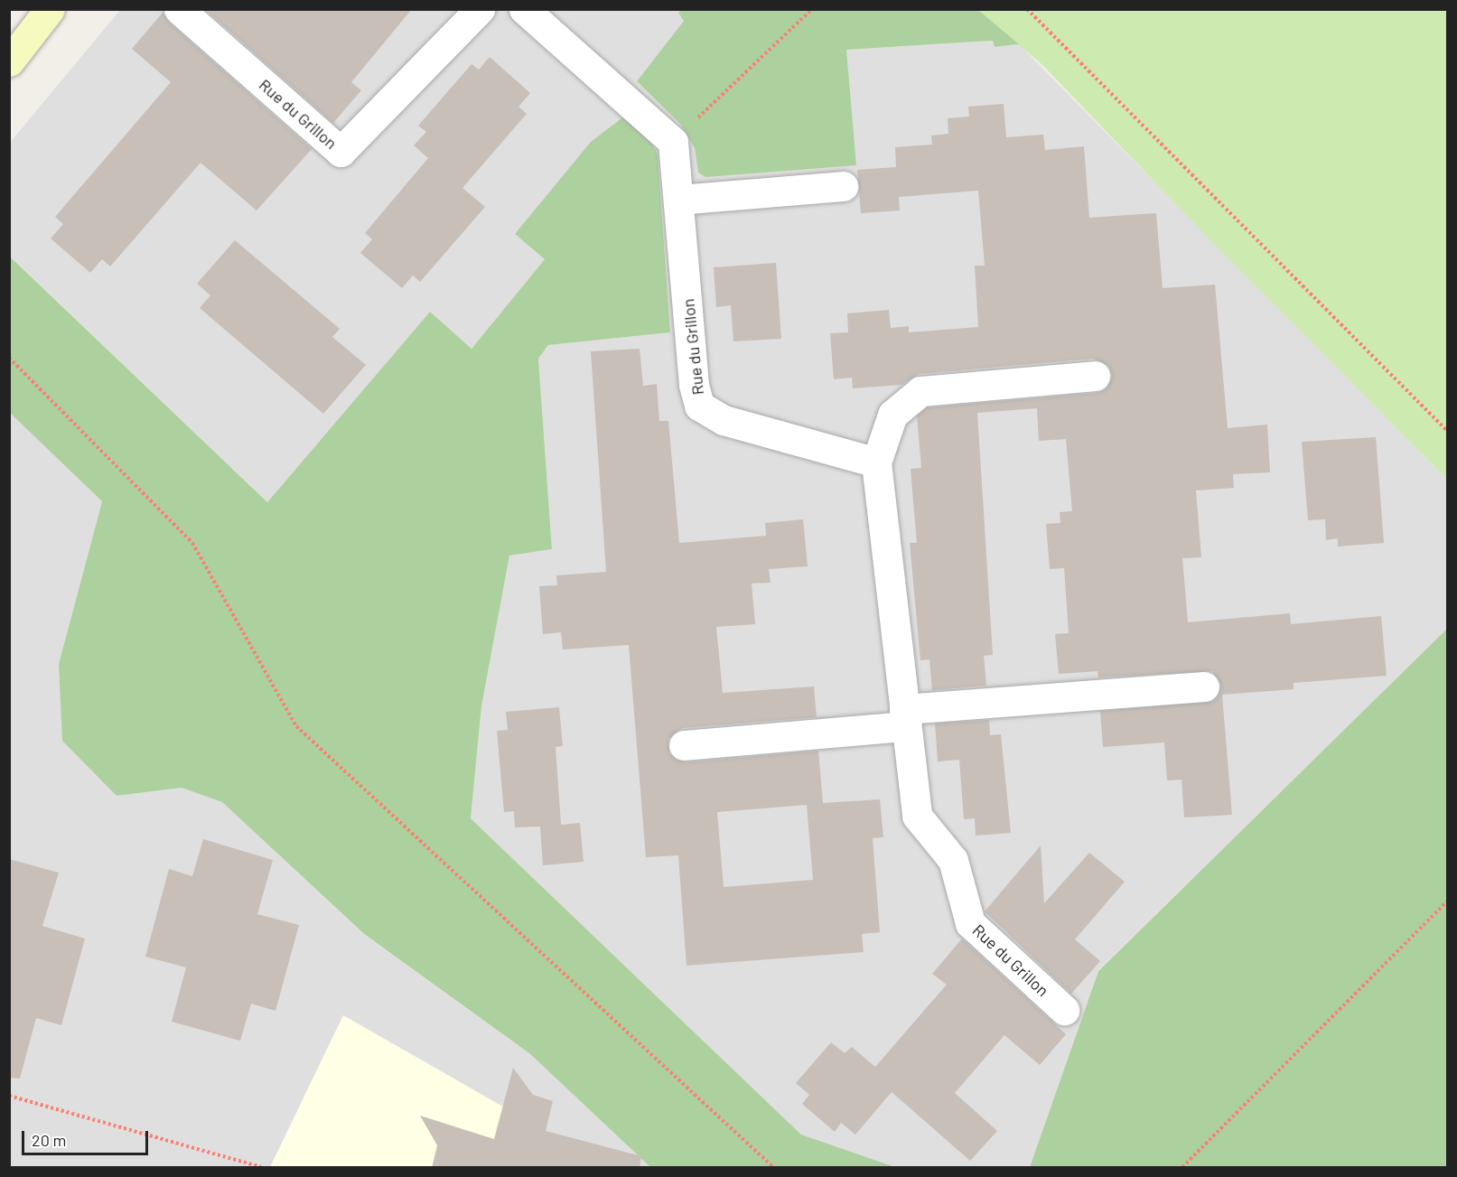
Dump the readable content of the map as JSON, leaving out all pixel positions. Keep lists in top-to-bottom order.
{
  "streets": {
    "street": ["Rue du Grillon"]
  },
  "scale_bar": "20 m"
}
